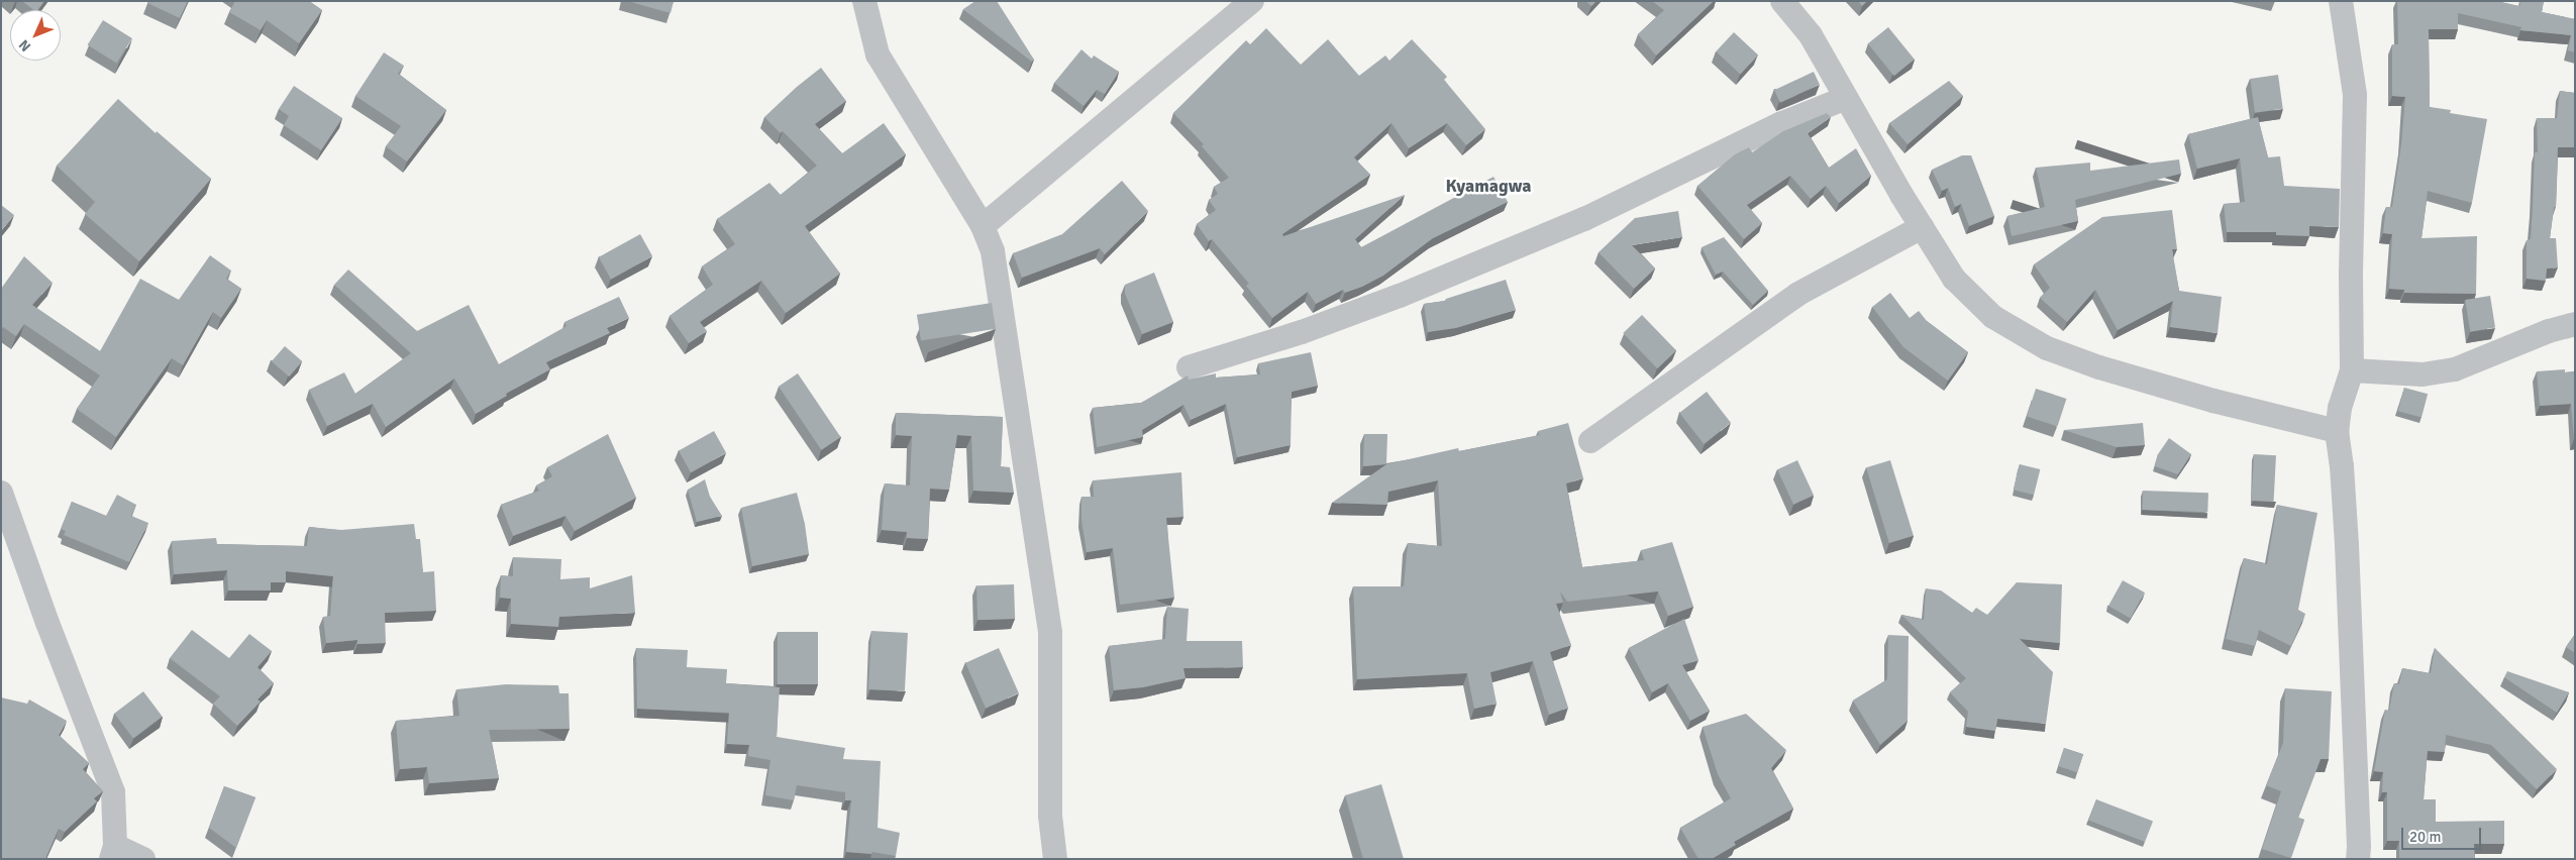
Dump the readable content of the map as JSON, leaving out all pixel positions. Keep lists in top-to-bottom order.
{
  "districts": ["Kyamagwa"],
  "scale_bar": "20 m",
  "north": "bottom left"
}
